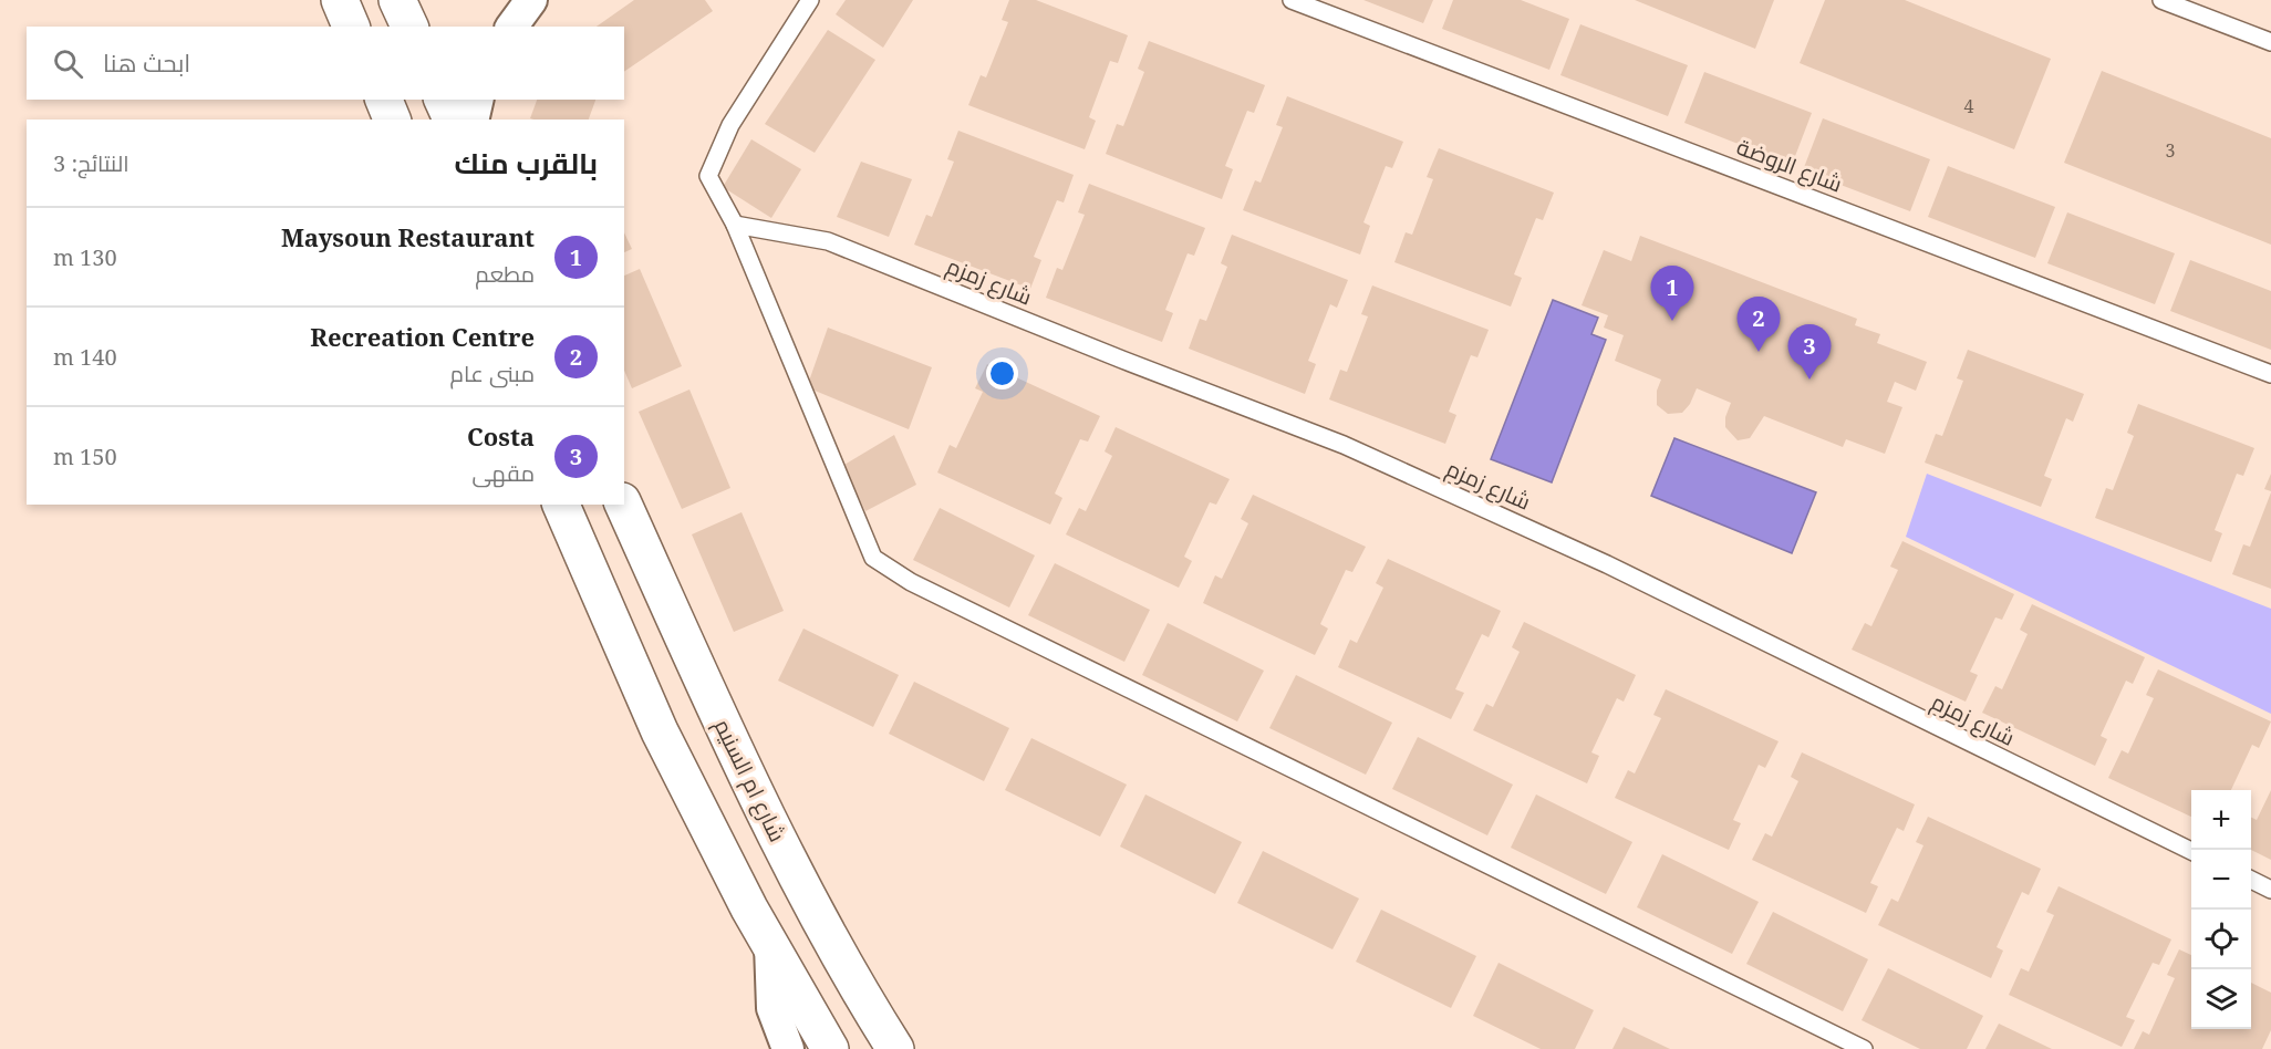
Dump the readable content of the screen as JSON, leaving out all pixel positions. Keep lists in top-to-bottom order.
{
  "streets": {
    "main road": ["شارع ام السنيم"],
    "lane": ["شارع الروضة", "شارع زمزم"]
  },
  "house_numbers": ["4", "3"],
  "page": {
    "search": "ابحث هنا",
    "heading": ["بالقرب منك", "النتائج: 3"],
    "list": [
      {
        "mark": "1",
        "name": "Maysoun Restaurant",
        "note": "مطعم",
        "value": "130 m"
      },
      {
        "mark": "2",
        "name": "Recreation Centre",
        "note": "مبنى عام",
        "value": "140 m"
      },
      {
        "mark": "3",
        "name": "Costa",
        "note": "مقهى",
        "value": "150 m"
      }
    ],
    "pins": ["1", "2", "3"],
    "map_buttons": ["+", "−"]
  }
}
